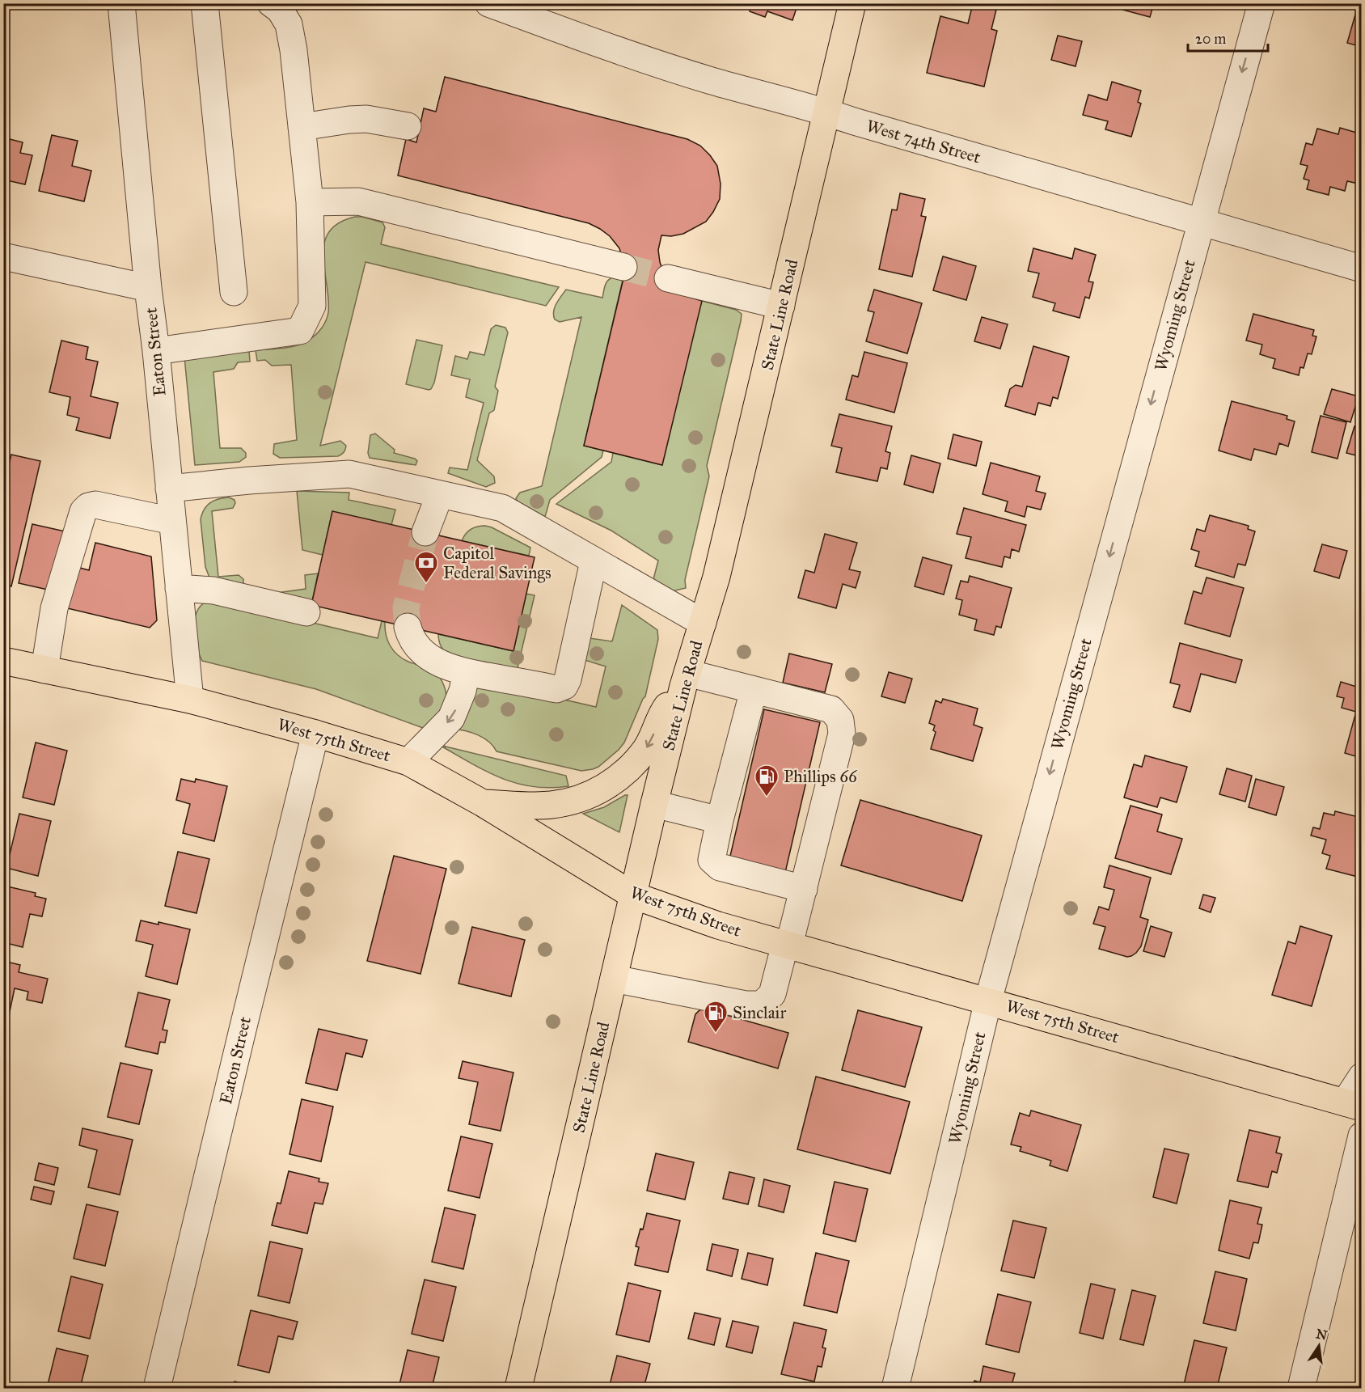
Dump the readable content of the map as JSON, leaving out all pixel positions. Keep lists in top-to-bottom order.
{
  "streets": {
    "main road": ["State Line Road", "West 75th Street"],
    "street": ["West 74th Street", "Wyoming Street", "Eaton Street"]
  },
  "crossings": [
    ["West 74th Street", "State Line Road"],
    ["West 74th Street", "Wyoming Street"],
    ["State Line Road", "West 75th Street"],
    ["Wyoming Street", "West 75th Street"],
    ["Eaton Street", "West 75th Street"]
  ],
  "one_way": ["Wyoming Street"],
  "places": {
    "bank": ["Capitol Federal Savings"],
    "fuel station": ["Phillips 66", "Sinclair"]
  },
  "scale_bar": "20 m",
  "north": "top"
}
